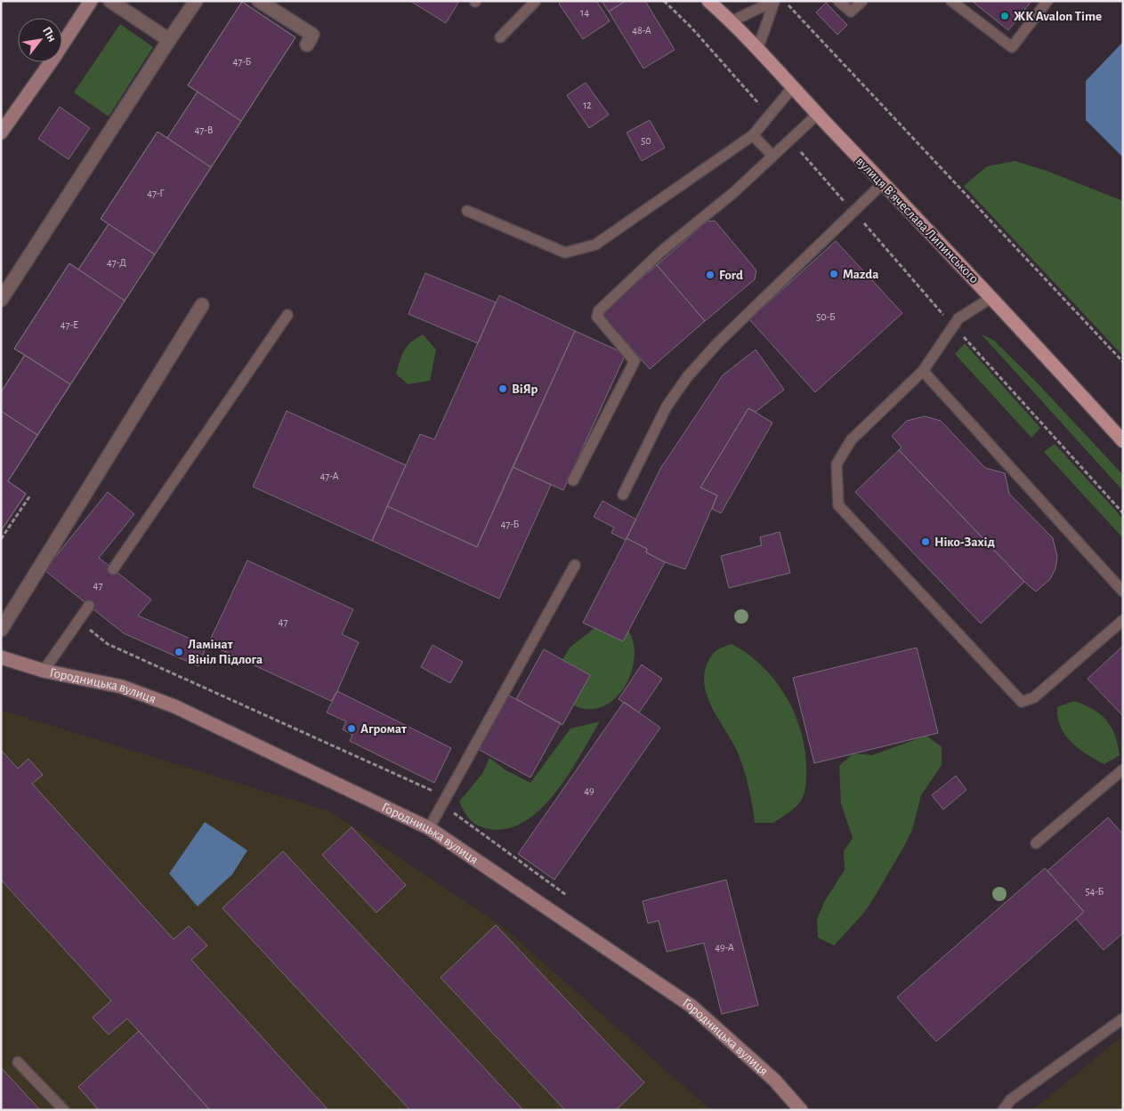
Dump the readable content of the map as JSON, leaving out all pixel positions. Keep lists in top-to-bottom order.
{
  "streets": {
    "main road": ["вулиця Вʼячеслава Липинського"],
    "street": ["Городницька вулиця"]
  },
  "places": [
    "ЖК Avalon Time",
    "Mazda",
    "Ford",
    "ВіЯр",
    "Ніко-Захід",
    "Ламінат Вініл Підлога",
    "Агромат"
  ],
  "house_numbers": [
    "14",
    "48-А",
    "47-Б",
    "12",
    "47-В",
    "50",
    "47-Г",
    "47-Д",
    "50-Б",
    "47-Е",
    "47-А",
    "47-Б",
    "47",
    "47",
    "49",
    "54-Б",
    "49-А"
  ],
  "north": "top right"
}
